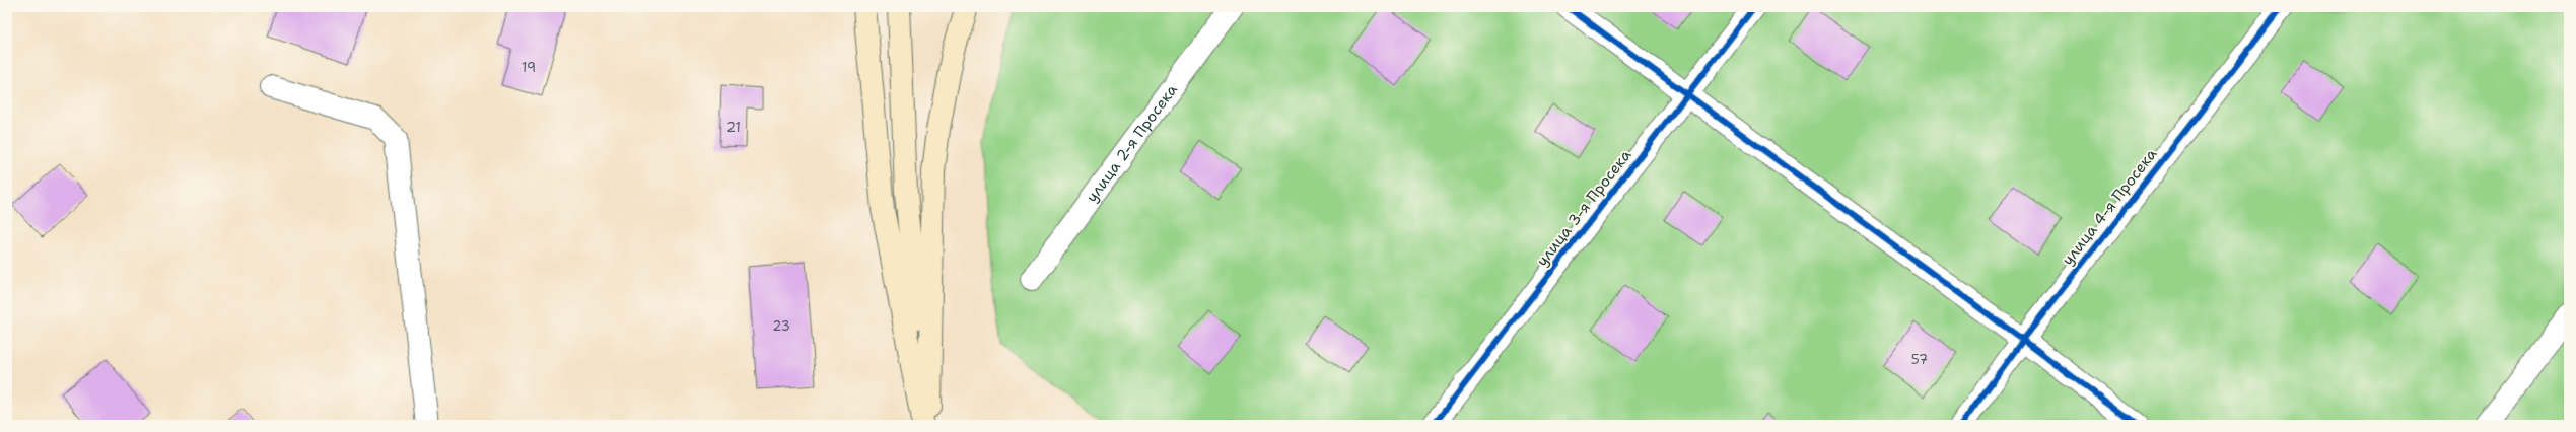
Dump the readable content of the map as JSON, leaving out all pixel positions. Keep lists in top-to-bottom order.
{
  "streets": {
    "street": ["улица 2-я Просека", "улица 4-я Просека", "улица 3-я Просека"]
  },
  "house_numbers": [
    "19",
    "21",
    "23",
    "57"
  ]
}
